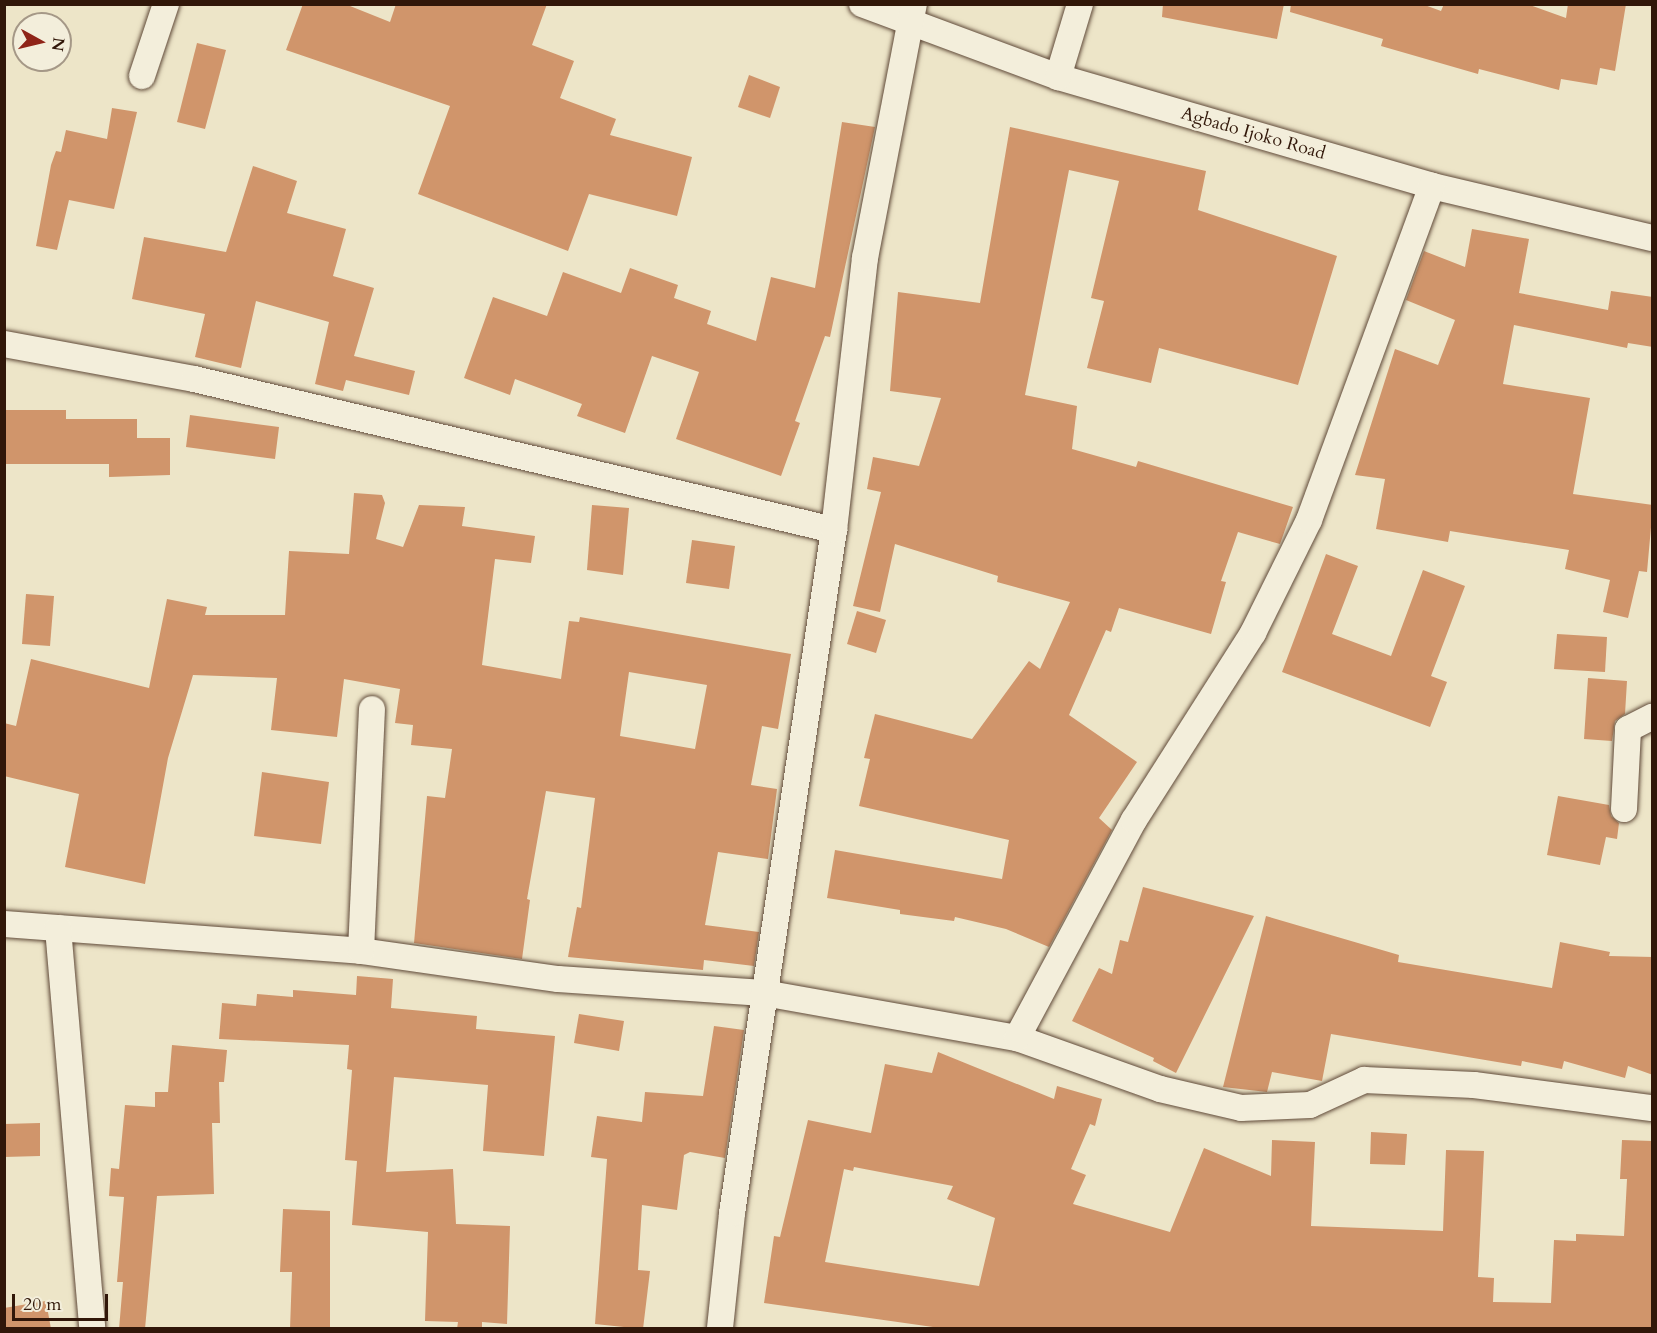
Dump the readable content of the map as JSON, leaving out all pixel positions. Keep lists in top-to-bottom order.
{
  "streets": {
    "street": ["Agbado Ijoko Road"]
  },
  "scale_bar": "20 m",
  "north": "right"
}
